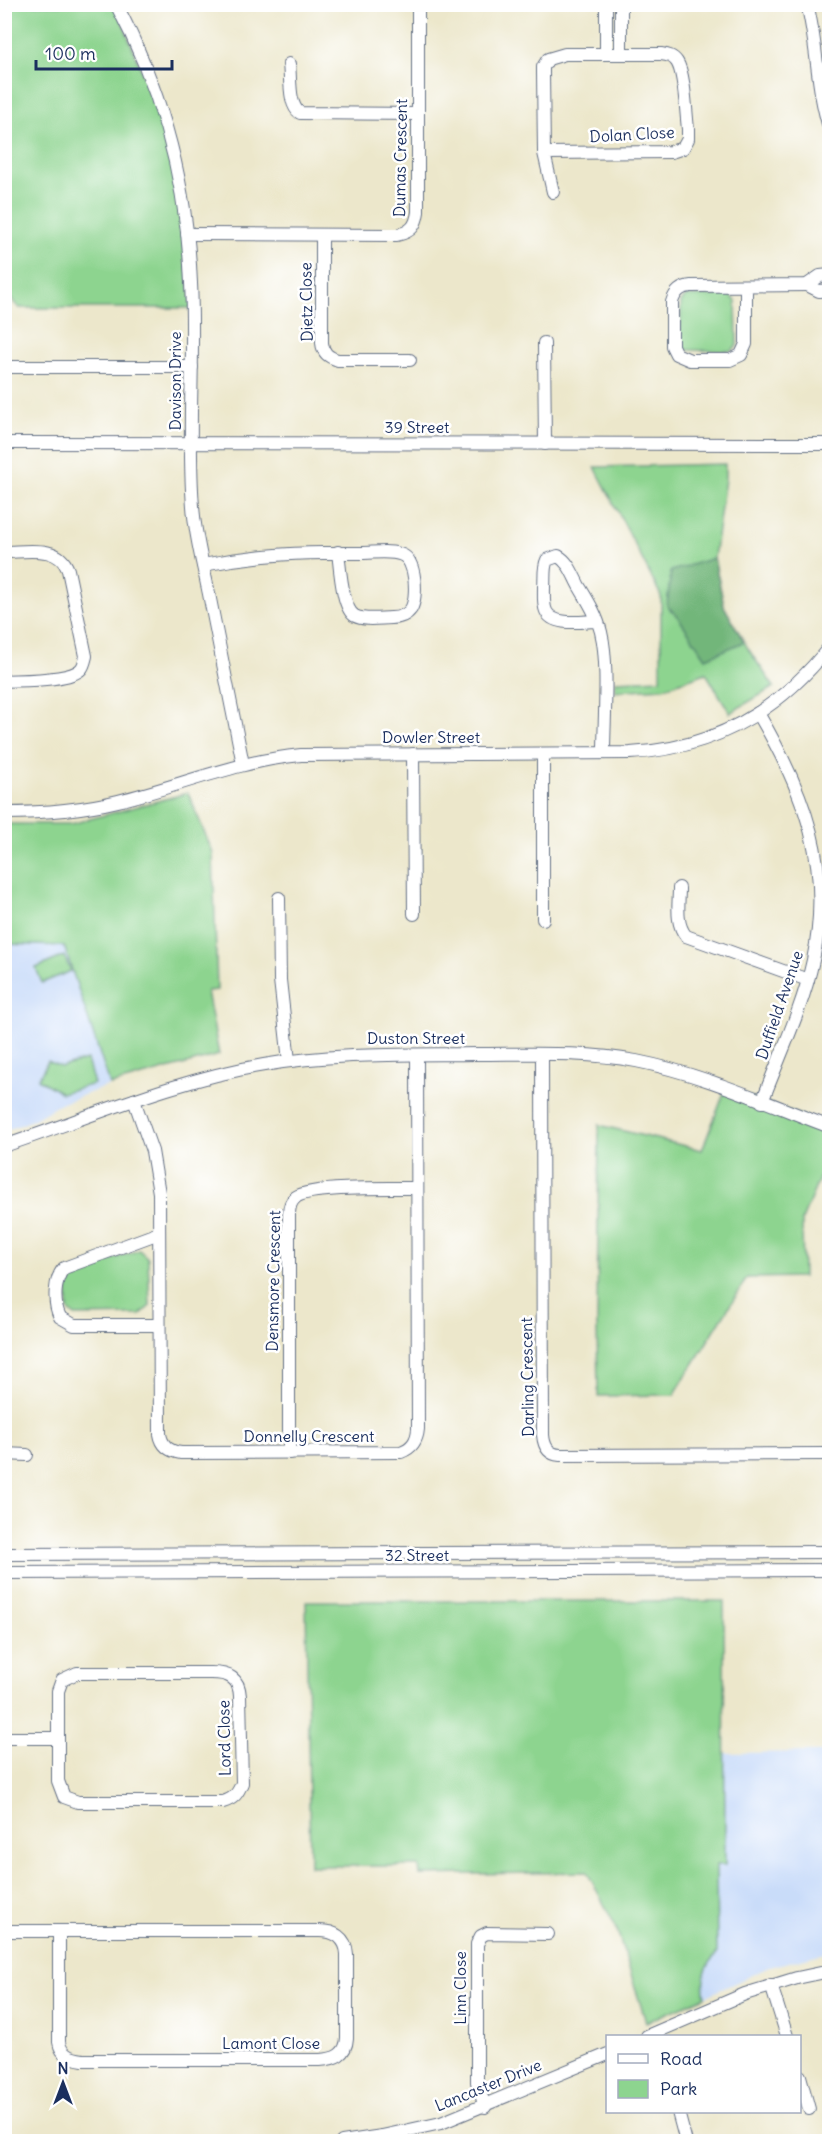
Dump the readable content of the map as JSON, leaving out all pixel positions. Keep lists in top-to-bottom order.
{
  "streets": {
    "street": [
      "Dolan Close",
      "Dumas Crescent",
      "Dietz Close",
      "Davison Drive",
      "39 Street",
      "Dowler Street",
      "Duffield Avenue",
      "Duston Street",
      "Densmore Crescent",
      "Darling Crescent",
      "Donnelly Crescent",
      "32 Street",
      "Lord Close",
      "Linn Close",
      "Lamont Close",
      "Lancaster Drive"
    ]
  },
  "crossings": [
    ["Dumas Crescent", "Dietz Close"],
    ["Dumas Crescent", "Davison Drive"],
    ["Davison Drive", "39 Street"],
    ["Davison Drive", "Dowler Street"],
    ["Dowler Street", "Duffield Avenue"],
    ["Duffield Avenue", "Duston Street"],
    ["Duston Street", "Darling Crescent"],
    ["Duston Street", "Donnelly Crescent"],
    ["Densmore Crescent", "Donnelly Crescent"],
    ["Linn Close", "Lancaster Drive"]
  ],
  "legend": ["Road", "Park"],
  "scale_bar": "100 m",
  "north": "top"
}
